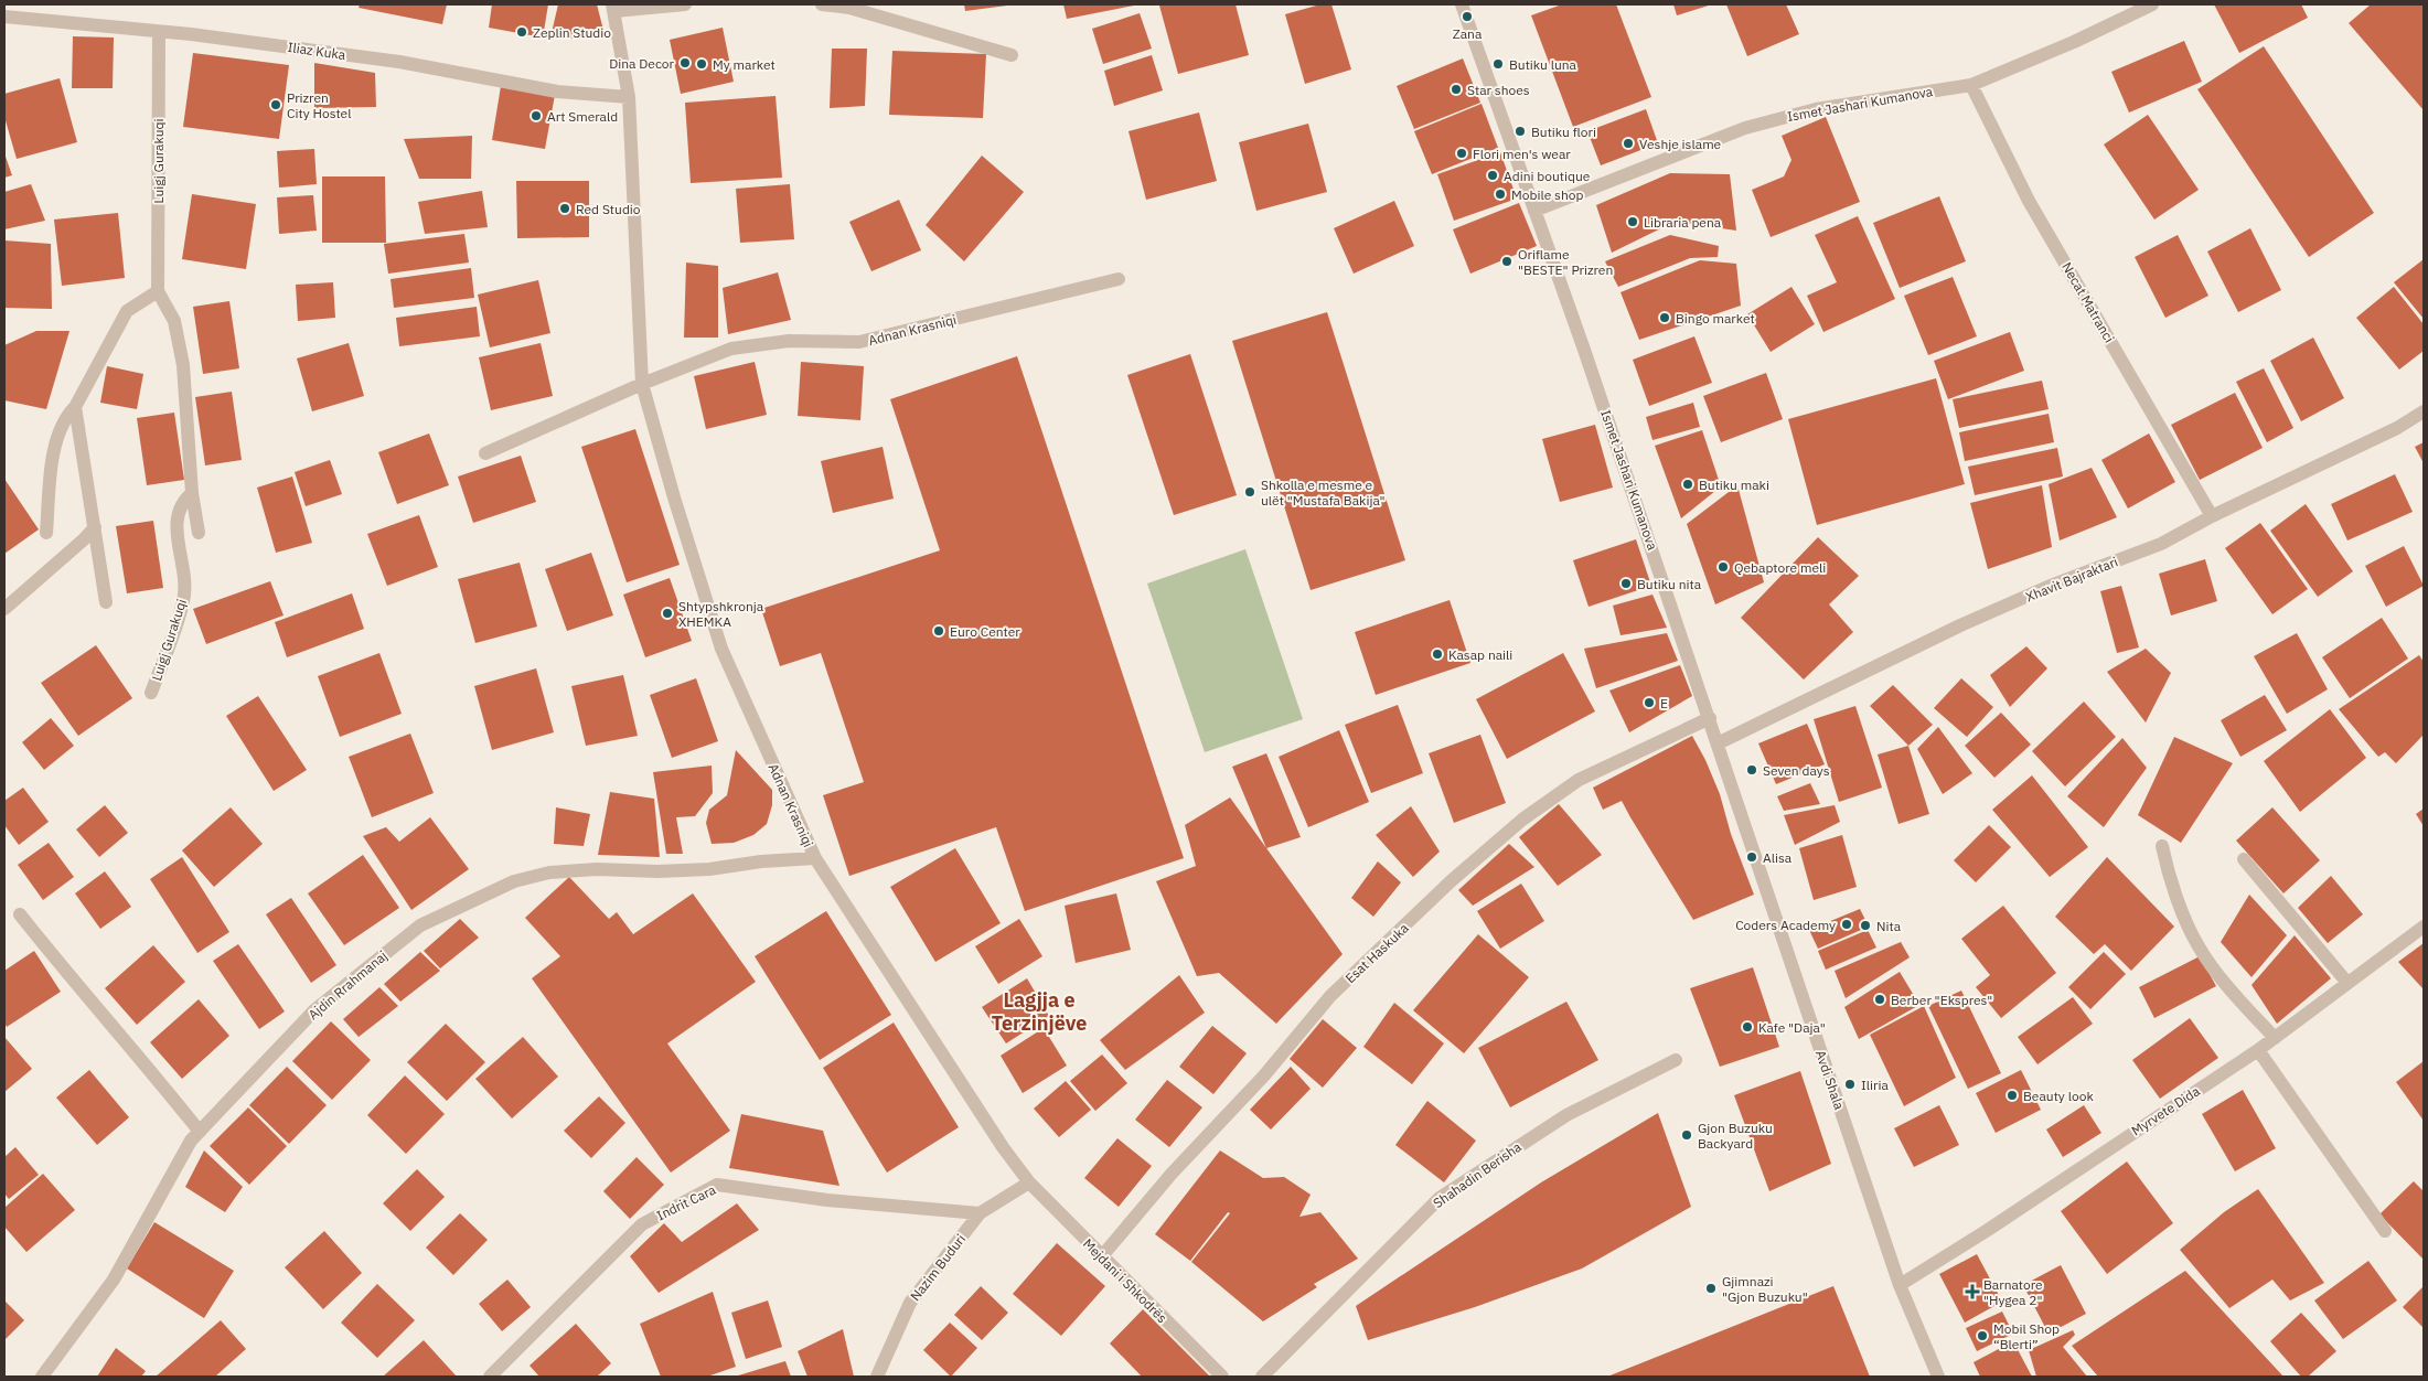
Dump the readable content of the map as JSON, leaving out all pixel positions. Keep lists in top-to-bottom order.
{
  "streets": {
    "street": [
      "Iliaz Kuka",
      "Ismet Jashari Kumanova",
      "Luigj Gurakuqi",
      "Necat Matranci",
      "Adnan Krasniqi",
      "Xhavit Bajraktari",
      "Esat Haskuka",
      "Ajdin Rrahmanaj",
      "Avdi Shala",
      "Myrvete Dida",
      "Shahadin Berisha",
      "Indrit Cara",
      "Nazim Buduri",
      "Mejdani i Shkodrës"
    ]
  },
  "crossings": [
    ["Iliaz Kuka", "Luigj Gurakuqi"],
    ["Iliaz Kuka", "Adnan Krasniqi"],
    ["Ismet Jashari Kumanova", "Necat Matranci"],
    ["Ismet Jashari Kumanova", "Esat Haskuka"],
    ["Ismet Jashari Kumanova", "Avdi Shala"],
    ["Necat Matranci", "Xhavit Bajraktari"],
    ["Adnan Krasniqi", "Ajdin Rrahmanaj"],
    ["Adnan Krasniqi", "Nazim Buduri"],
    ["Adnan Krasniqi", "Mejdani i Shkodrës"],
    ["Xhavit Bajraktari", "Avdi Shala"],
    ["Esat Haskuka", "Avdi Shala"],
    ["Esat Haskuka", "Mejdani i Shkodrës"],
    ["Avdi Shala", "Myrvete Dida"],
    ["Indrit Cara", "Nazim Buduri"],
    ["Nazim Buduri", "Mejdani i Shkodrës"]
  ],
  "districts": ["Lagjja e Terzinjëve"],
  "places": {
    "other": [
      "Zana",
      "Zeplin Studio",
      "Dina Decor",
      "My market",
      "Butiku luna",
      "Star shoes",
      "Prizren City Hostel",
      "Art Smerald",
      "Butiku flori",
      "Veshje islame",
      "Flori men's wear",
      "Adini boutique",
      "Mobile shop",
      "Red Studio",
      "Libraria pena",
      "Oriflame \"BESTE\" Prizren",
      "Bingo market",
      "Butiku maki",
      "Shkolla e mesme e ulët \"Mustafa Bakija\"",
      "Qebaptore meli",
      "Butiku nita",
      "Shtypshkronja XHEMKA",
      "Euro Center",
      "Kasap naili",
      "E",
      "Seven days",
      "Alisa",
      "Coders Academy",
      "Nita",
      "Berber \"Ekspres\"",
      "Kafe \"Daja\"",
      "Iliria",
      "Beauty look",
      "Gjon Buzuku Backyard",
      "Gjimnazi \"Gjon Buzuku\"",
      "Mobil Shop “Blerti”"
    ],
    "health": ["Barnatore \"Hygea 2\""]
  }
}
